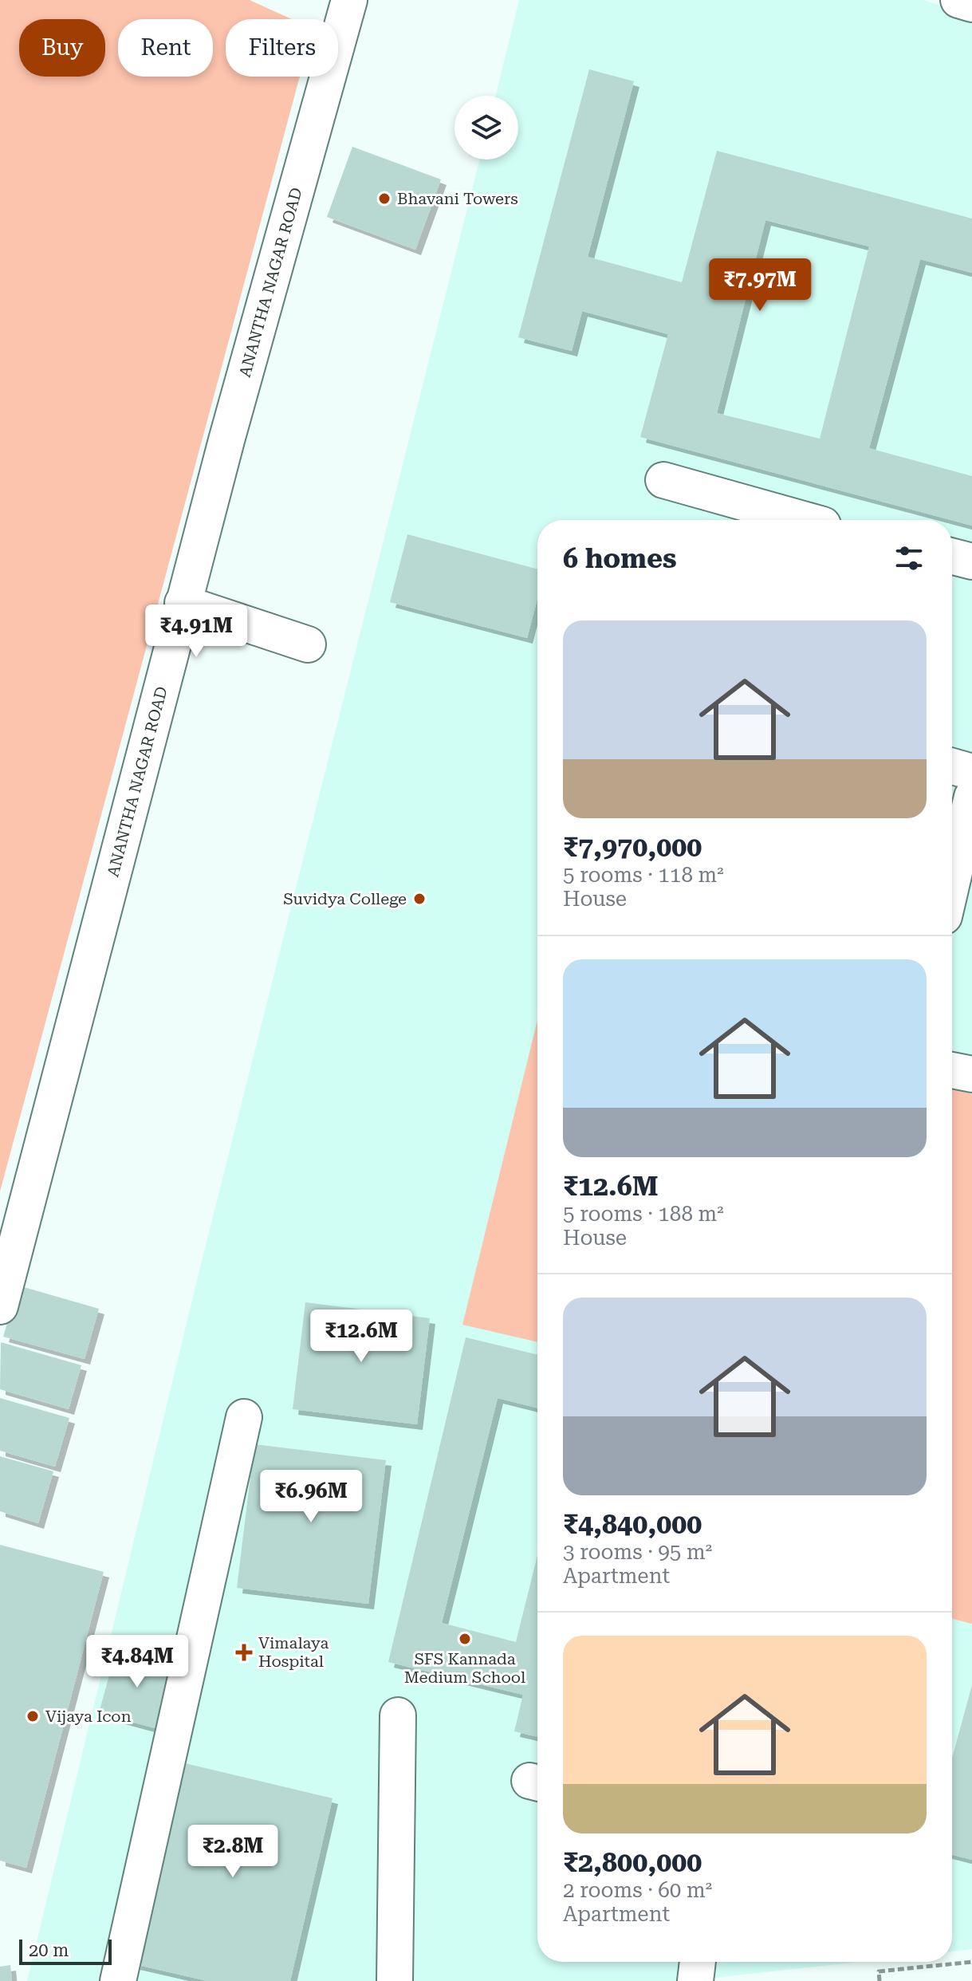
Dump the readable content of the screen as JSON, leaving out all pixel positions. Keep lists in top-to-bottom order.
{
  "streets": {
    "street": ["ANANTHA NAGAR ROAD"]
  },
  "places": {
    "other": [
      "Bhavani Towers",
      "Suvidya College",
      "SFS Kannada Medium School",
      "Vijaya Icon"
    ],
    "health": ["Vimalaya Hospital"]
  },
  "scale_bar": "20 m",
  "page": {
    "chip": ["Buy", "Rent", "Filters"],
    "price": [
      "₹7.97M",
      "₹4.91M",
      "₹12.6M",
      "₹6.96M",
      "₹4.84M",
      "₹2.8M"
    ],
    "heading": "6 homes",
    "list": [
      {
        "name": "₹7,970,000",
        "note": "5 rooms · 118 m² · House"
      },
      {
        "name": "₹12.6M",
        "note": "5 rooms · 188 m² · House"
      },
      {
        "name": "₹4,840,000",
        "note": "3 rooms · 95 m² · Apartment"
      },
      {
        "name": "₹2,800,000",
        "note": "2 rooms · 60 m² · Apartment"
      }
    ],
    "scale": "20 m"
  }
}
